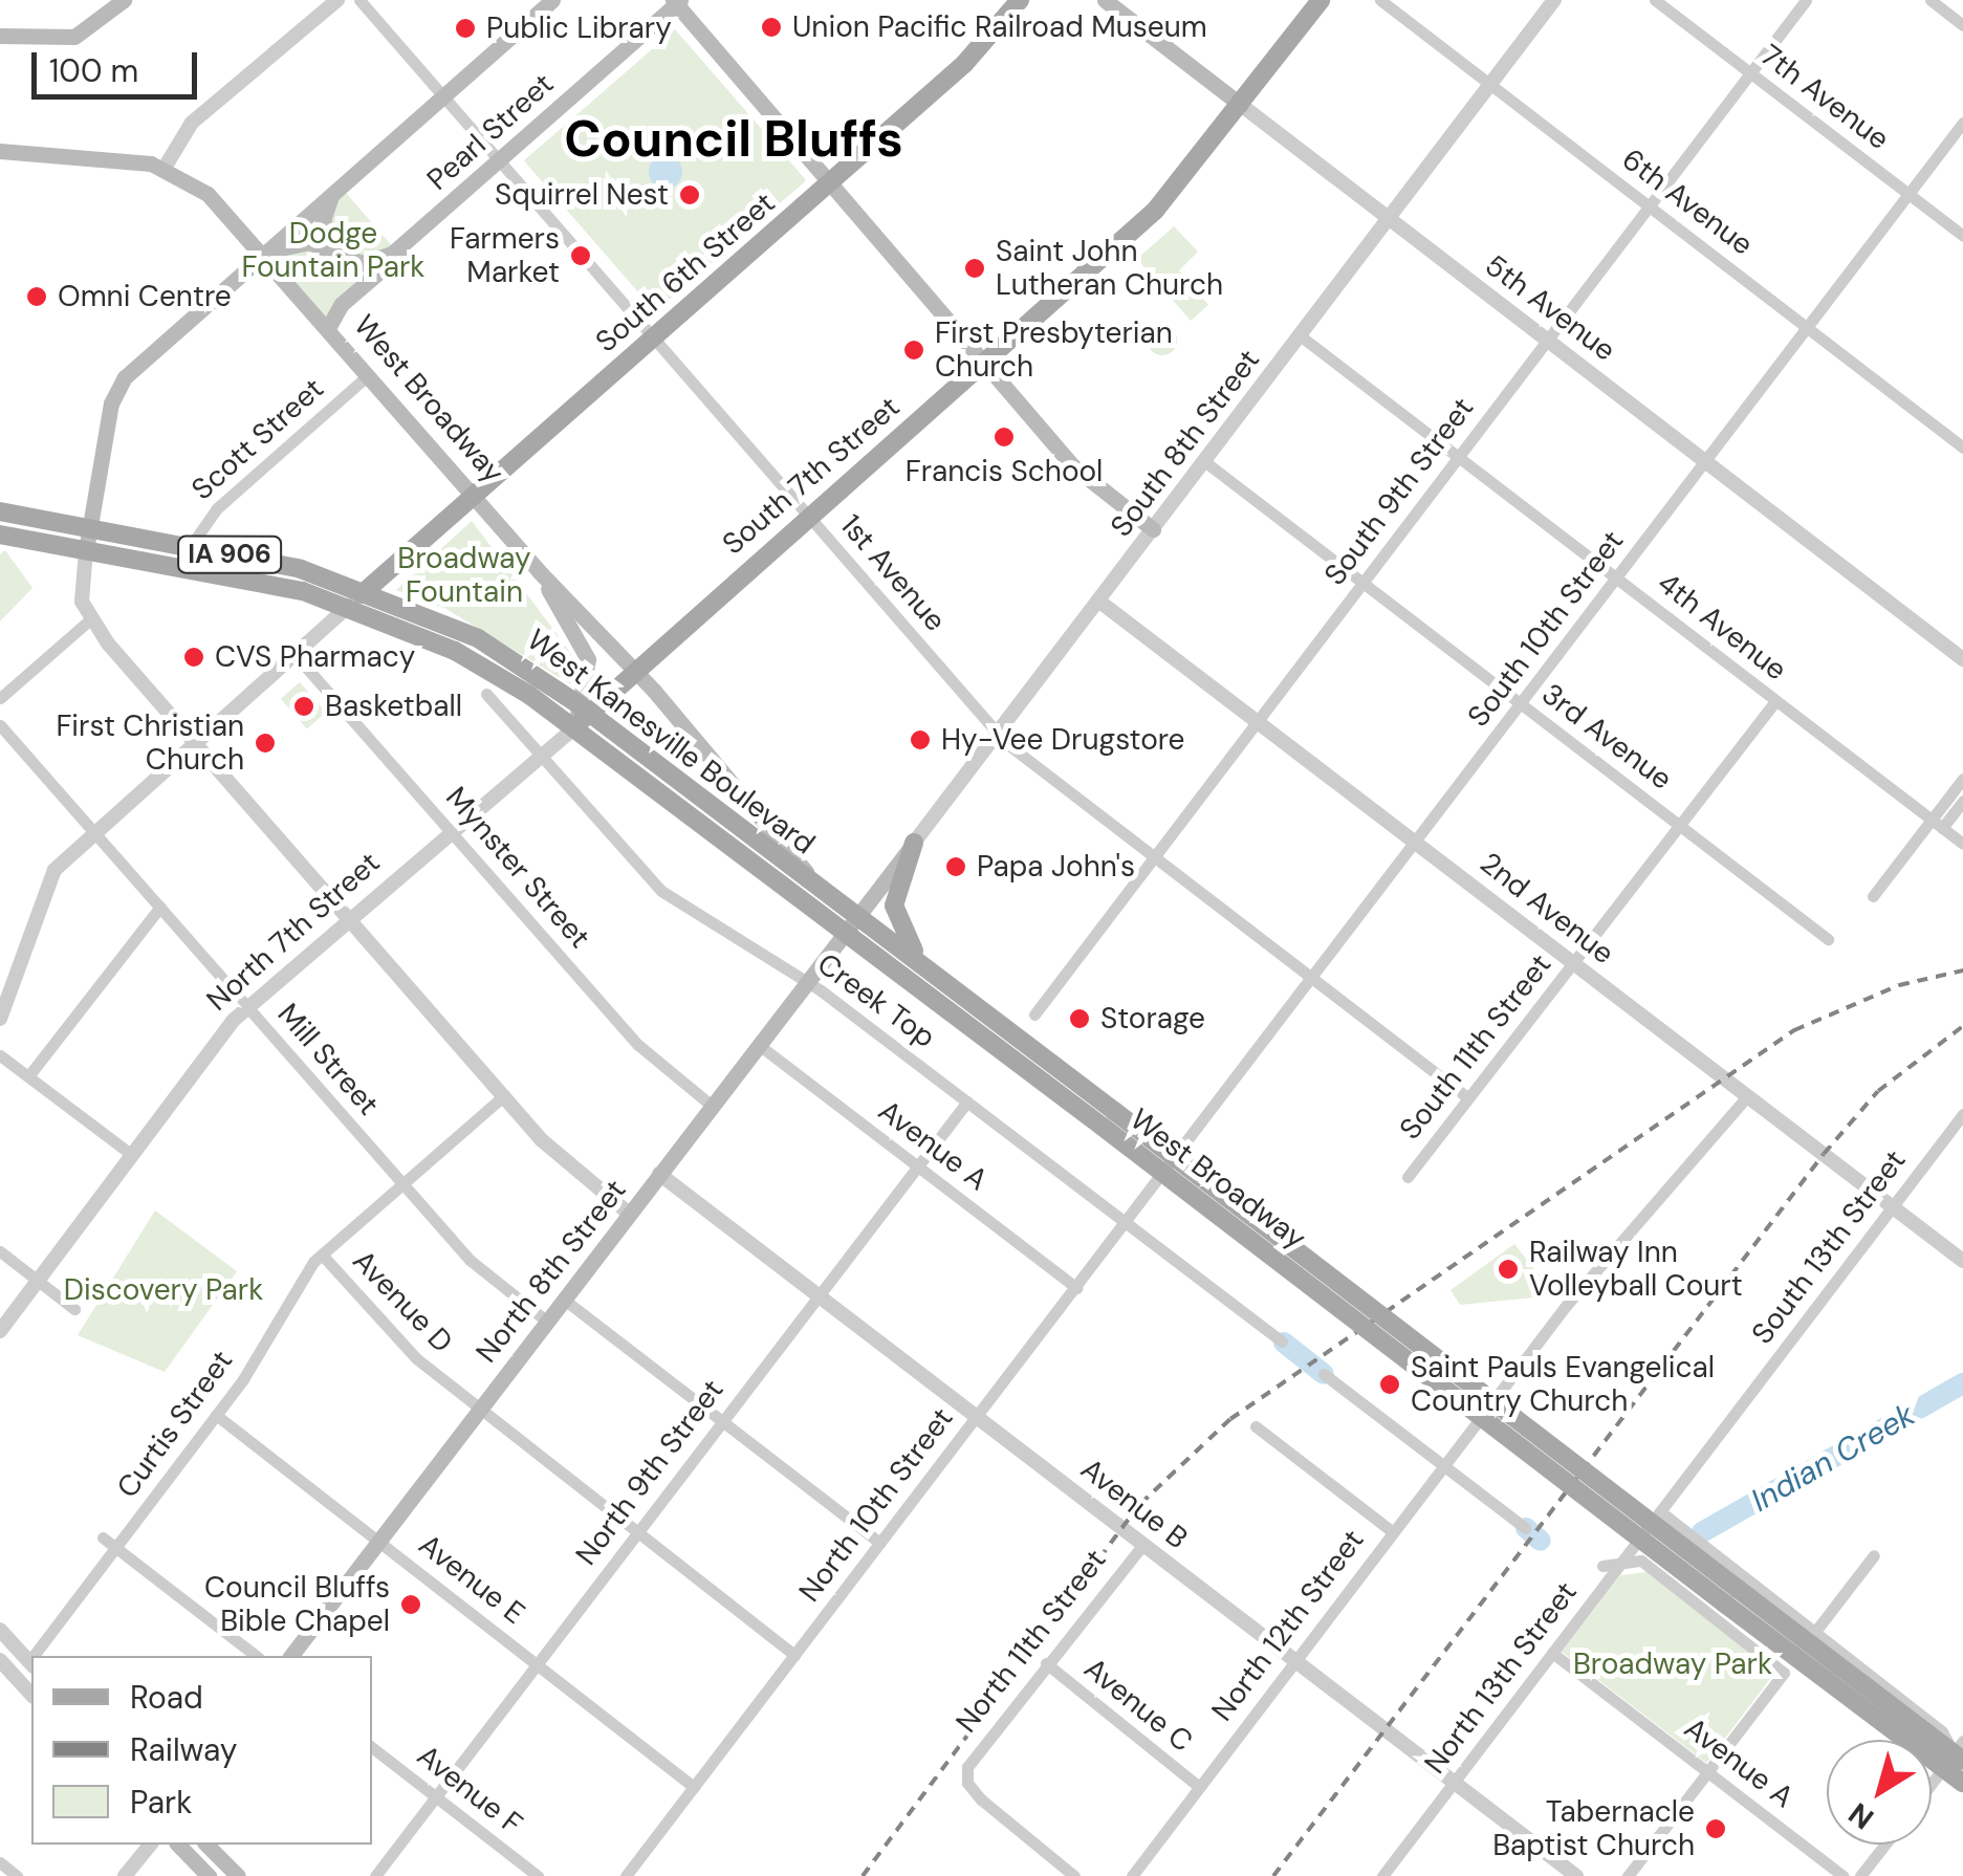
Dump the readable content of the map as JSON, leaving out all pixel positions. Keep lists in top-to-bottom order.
{
  "streets": {
    "main road": [
      "Pearl Street",
      "South 6th Street",
      "5th Avenue",
      "West Broadway",
      "South 8th Street",
      "South 7th Street",
      "IA 906",
      "West Kanesville Boulevard",
      "North 7th Street",
      "North 8th Street"
    ],
    "street": [
      "7th Avenue",
      "6th Avenue",
      "Scott Street",
      "South 9th Street",
      "1st Avenue",
      "4th Avenue",
      "South 10th Street",
      "3rd Avenue",
      "Mynster Street",
      "2nd Avenue",
      "Creek Top",
      "South 11th Street",
      "Mill Street",
      "Avenue A",
      "South 13th Street",
      "Avenue D",
      "Curtis Street",
      "North 9th Street",
      "Avenue B",
      "North 10th Street",
      "Avenue E",
      "North 12th Street",
      "North 11th Street",
      "North 13th Street",
      "Avenue C",
      "Avenue F"
    ]
  },
  "crossings": [
    ["7th Avenue", "South 9th Street"],
    ["7th Avenue", "South 10th Street"],
    ["Pearl Street", "West Broadway"],
    ["Pearl Street", "1st Avenue"],
    ["6th Avenue", "South 8th Street"],
    ["6th Avenue", "South 9th Street"],
    ["6th Avenue", "South 10th Street"],
    ["South 6th Street", "West Broadway"],
    ["South 6th Street", "1st Avenue"],
    ["South 6th Street", "West Kanesville Boulevard"],
    ["5th Avenue", "South 8th Street"],
    ["5th Avenue", "South 7th Street"],
    ["5th Avenue", "South 9th Street"],
    ["5th Avenue", "South 10th Street"],
    ["West Broadway", "Scott Street"],
    ["West Broadway", "South 8th Street"],
    ["West Broadway", "South 7th Street"],
    ["West Broadway", "West Kanesville Boulevard"],
    ["West Broadway", "North 7th Street"],
    ["West Broadway", "North 8th Street"],
    ["Scott Street", "West Kanesville Boulevard"],
    ["South 8th Street", "1st Avenue"],
    ["South 8th Street", "4th Avenue"],
    ["South 8th Street", "3rd Avenue"],
    ["South 8th Street", "2nd Avenue"],
    ["South 8th Street", "North 8th Street"],
    ["South 7th Street", "1st Avenue"],
    ["South 7th Street", "North 7th Street"],
    ["South 9th Street", "1st Avenue"],
    ["South 9th Street", "4th Avenue"],
    ["South 9th Street", "3rd Avenue"],
    ["South 9th Street", "2nd Avenue"],
    ["1st Avenue", "South 10th Street"],
    ["1st Avenue", "South 11th Street"],
    ["4th Avenue", "South 10th Street"],
    ["4th Avenue", "South 11th Street"],
    ["South 10th Street", "3rd Avenue"],
    ["South 10th Street", "2nd Avenue"],
    ["South 10th Street", "North 10th Street"],
    ["3rd Avenue", "South 11th Street"],
    ["West Kanesville Boulevard", "North 7th Street"],
    ["Mynster Street", "North 7th Street"],
    ["Mynster Street", "North 8th Street"],
    ["2nd Avenue", "South 11th Street"],
    ["2nd Avenue", "South 13th Street"],
    ["2nd Avenue", "North 12th Street"],
    ["North 7th Street", "Creek Top"],
    ["North 7th Street", "Mill Street"],
    ["Creek Top", "North 8th Street"],
    ["Creek Top", "North 9th Street"],
    ["Creek Top", "North 10th Street"],
    ["Mill Street", "North 8th Street"],
    ["Mill Street", "Curtis Street"],
    ["Avenue A", "North 8th Street"],
    ["Avenue A", "North 9th Street"],
    ["Avenue A", "North 10th Street"],
    ["Avenue A", "North 13th Street"],
    ["South 13th Street", "North 13th Street"],
    ["North 8th Street", "Avenue D"],
    ["North 8th Street", "Avenue B"],
    ["North 8th Street", "Avenue E"],
    ["Avenue D", "Curtis Street"],
    ["Avenue D", "North 9th Street"],
    ["Avenue D", "North 10th Street"],
    ["Curtis Street", "Avenue E"],
    ["North 9th Street", "Avenue B"],
    ["North 9th Street", "Avenue E"],
    ["North 9th Street", "Avenue F"],
    ["Avenue B", "North 10th Street"],
    ["Avenue B", "North 12th Street"],
    ["Avenue B", "North 11th Street"],
    ["Avenue B", "North 13th Street"],
    ["North 10th Street", "Avenue E"],
    ["North 12th Street", "Avenue C"],
    ["North 11th Street", "Avenue C"]
  ],
  "districts": ["Council Bluffs"],
  "water": ["Indian Creek"],
  "parks": [
    "Dodge Fountain Park",
    "Broadway Fountain",
    "Discovery Park",
    "Broadway Park"
  ],
  "places": [
    "Union Pacific Railroad Museum",
    "Public Library",
    "Squirrel Nest",
    "Farmers Market",
    "Saint John Lutheran Church",
    "Omni Centre",
    "First Presbyterian Church",
    "Francis School",
    "CVS Pharmacy",
    "Basketball",
    "Hy-Vee Drugstore",
    "First Christian Church",
    "Papa John's",
    "Storage",
    "Railway Inn Volleyball Court",
    "Saint Pauls Evangelical Country Church",
    "Council Bluffs Bible Chapel",
    "Tabernacle Baptist Church"
  ],
  "legend": ["Road", "Railway", "Park"],
  "scale_bar": "100 m",
  "north": "bottom left"
}
